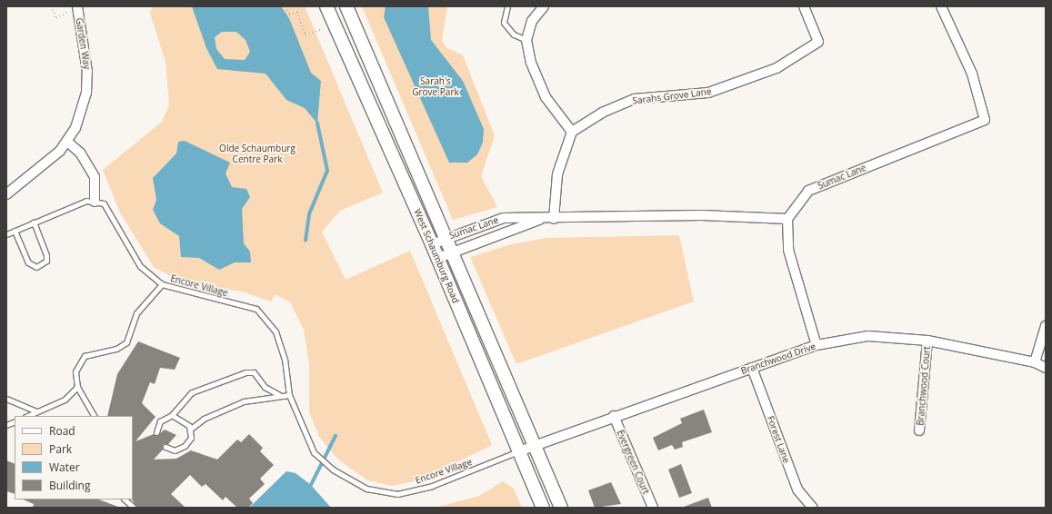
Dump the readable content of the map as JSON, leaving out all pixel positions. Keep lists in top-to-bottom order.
{
  "streets": {
    "main road": ["West Schaumburg Road"],
    "street": [
      "Garden Way",
      "Sarahs Grove Lane",
      "Sumac Lane",
      "Branchwood Drive",
      "Branchwood Court",
      "Forest Lane",
      "Evergreen Court"
    ],
    "lane": ["Encore Village"]
  },
  "crossings": [
    ["Sumac Lane", "West Schaumburg Road"],
    ["West Schaumburg Road", "Encore Village"],
    ["West Schaumburg Road", "Branchwood Drive"],
    ["Encore Village", "Branchwood Drive"],
    ["Branchwood Drive", "Branchwood Court"],
    ["Branchwood Drive", "Forest Lane"],
    ["Branchwood Drive", "Evergreen Court"]
  ],
  "parks": ["Sarah's Grove Park", "Olde Schaumburg Centre Park"],
  "legend": [
    "Road",
    "Park",
    "Water",
    "Building"
  ]
}
